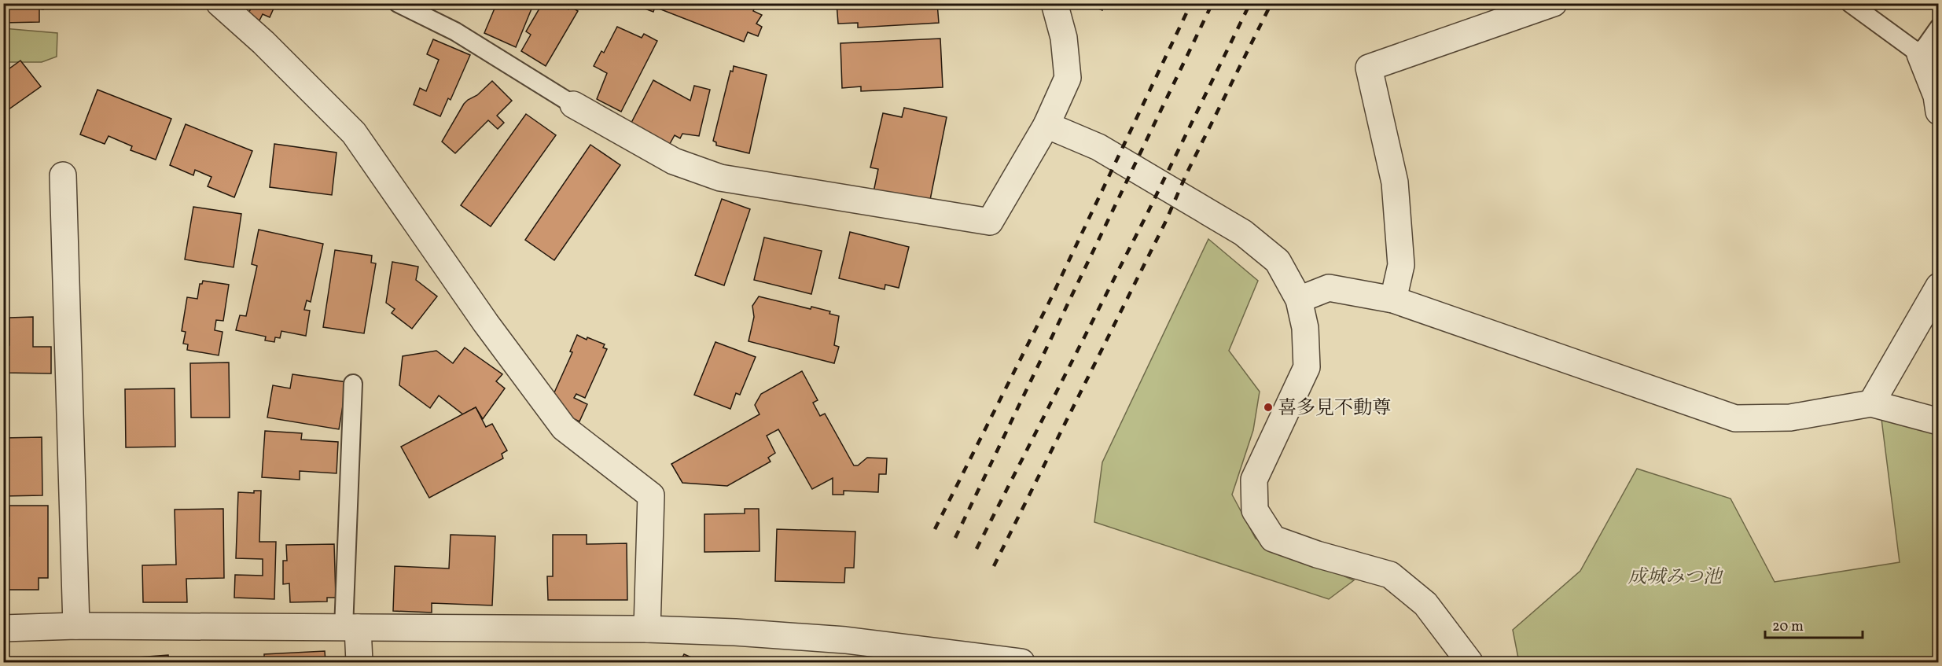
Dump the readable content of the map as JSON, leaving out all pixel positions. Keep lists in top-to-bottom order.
{
  "parks": ["成城みつ池"],
  "places": ["喜多見不動尊"],
  "scale_bar": "20 m"
}
